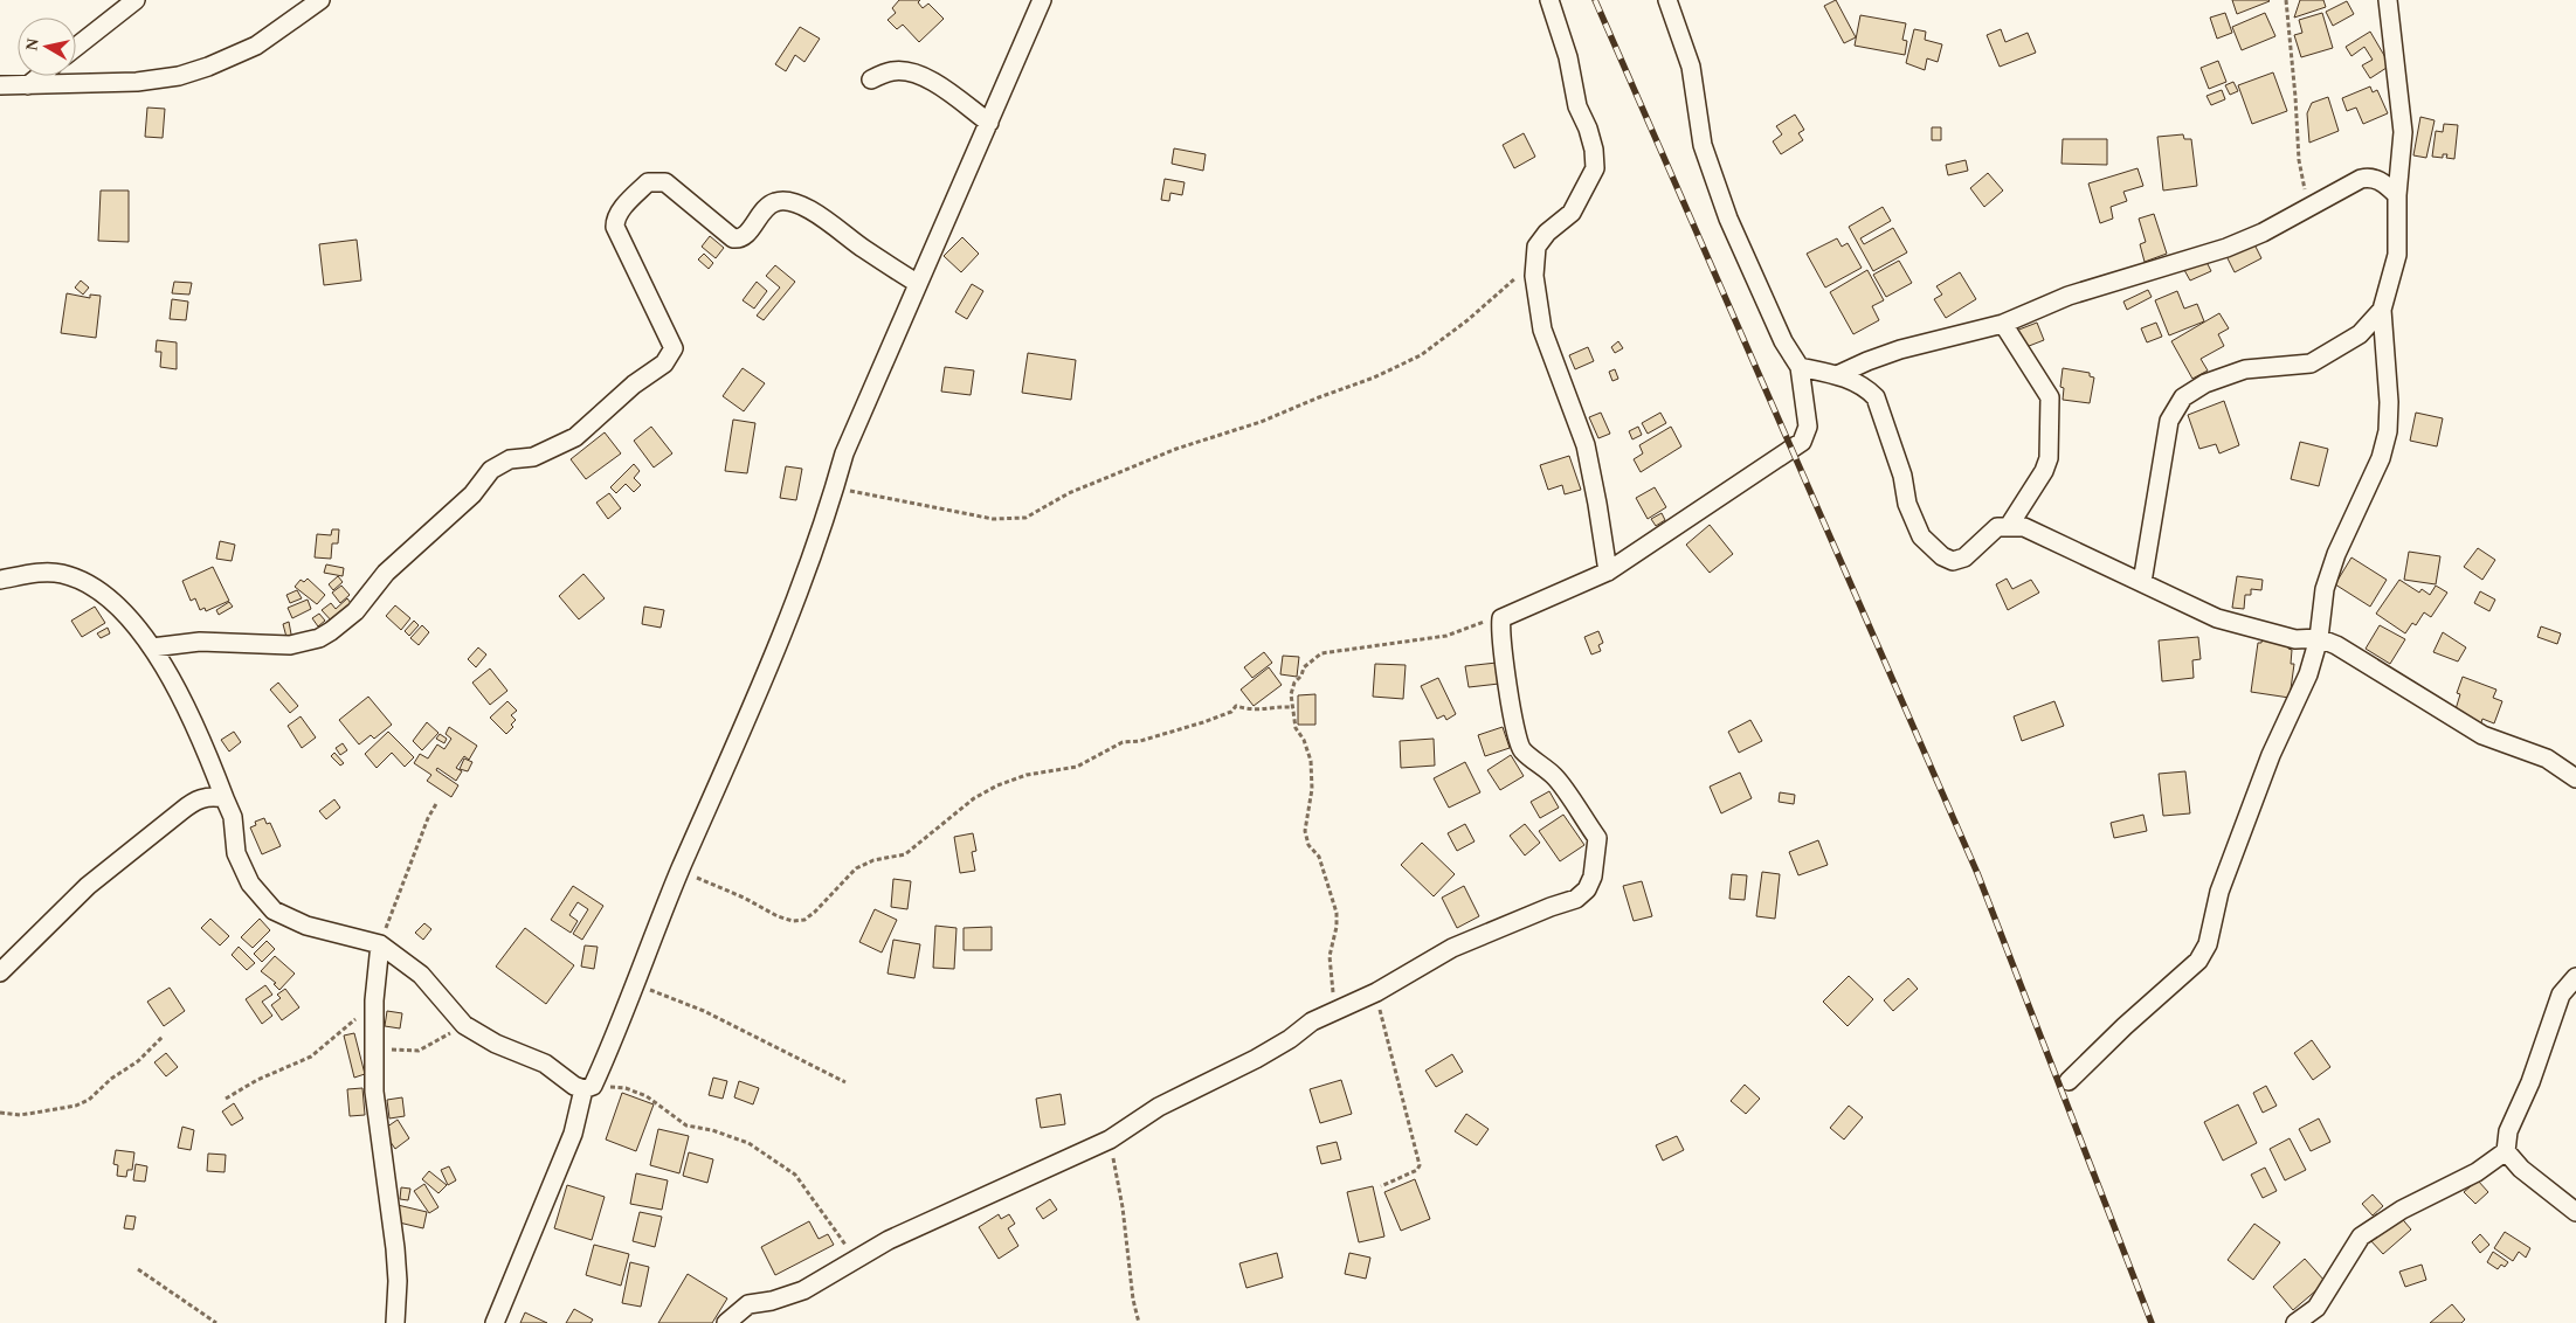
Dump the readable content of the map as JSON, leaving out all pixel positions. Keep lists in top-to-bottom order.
{
  "north": "left"
}
